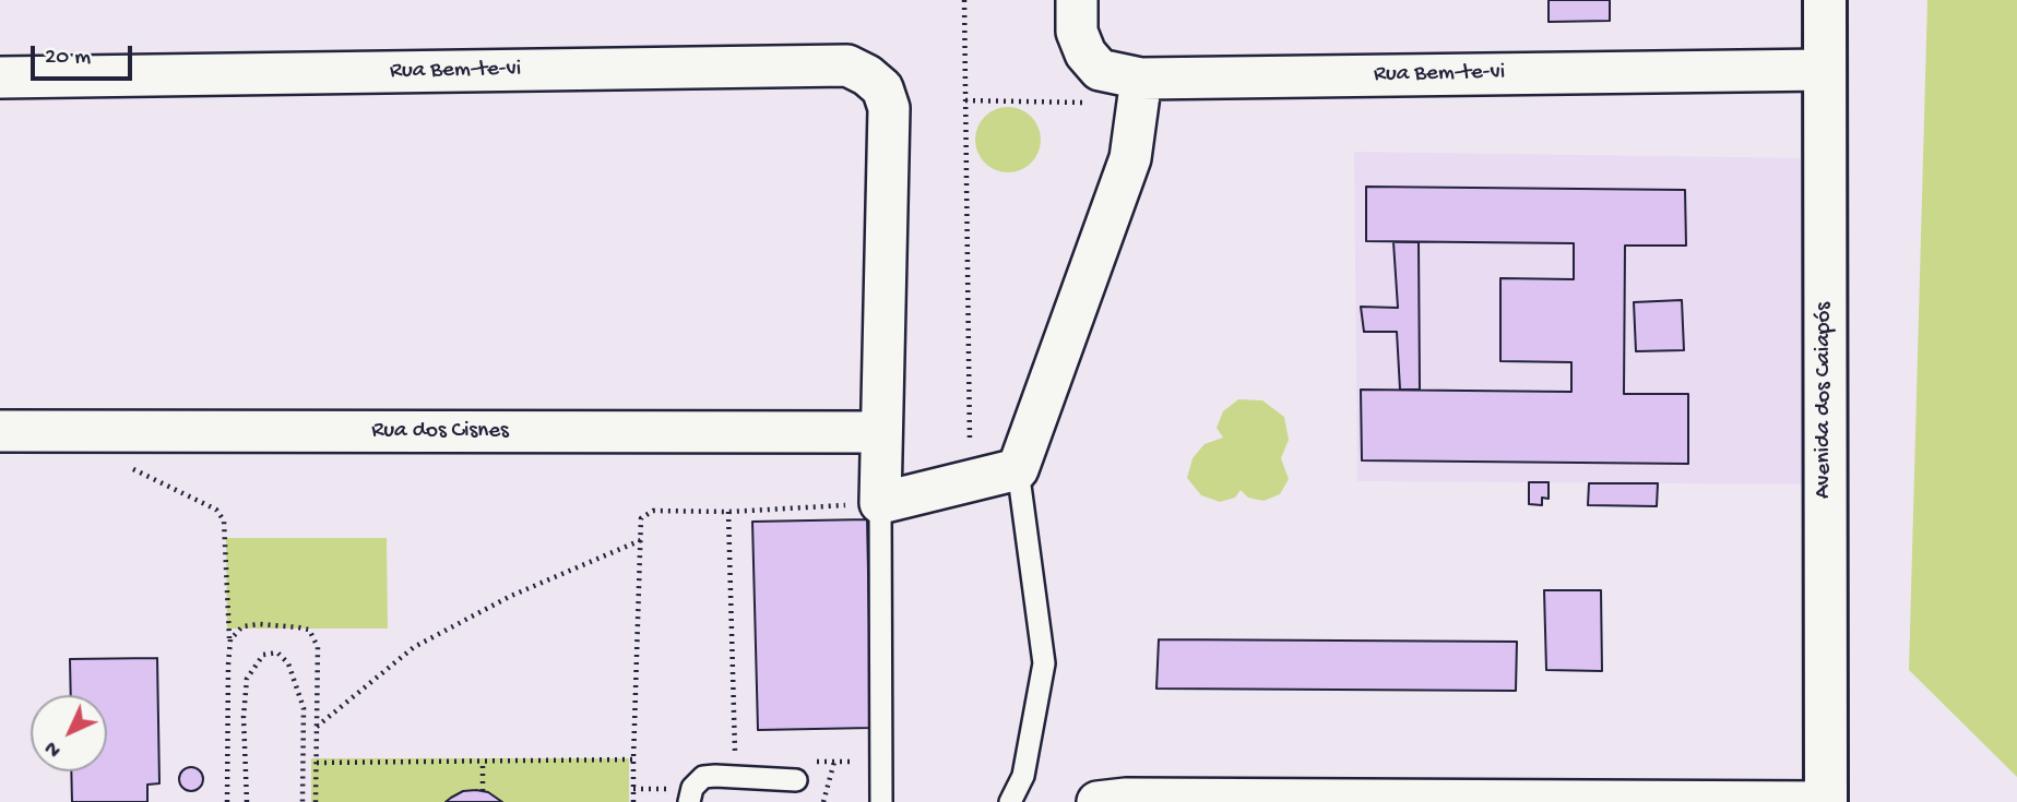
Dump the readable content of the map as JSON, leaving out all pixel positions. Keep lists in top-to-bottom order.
{
  "streets": {
    "main road": ["Avenida dos Caiapós"],
    "street": ["Rua Bem-te-vi", "Rua dos Cisnes"]
  },
  "crossings": [
    ["Rua Bem-te-vi", "Avenida dos Caiapós"],
    ["Rua Bem-te-vi", "Rua dos Cisnes"]
  ],
  "scale_bar": "20 m",
  "north": "bottom left"
}
